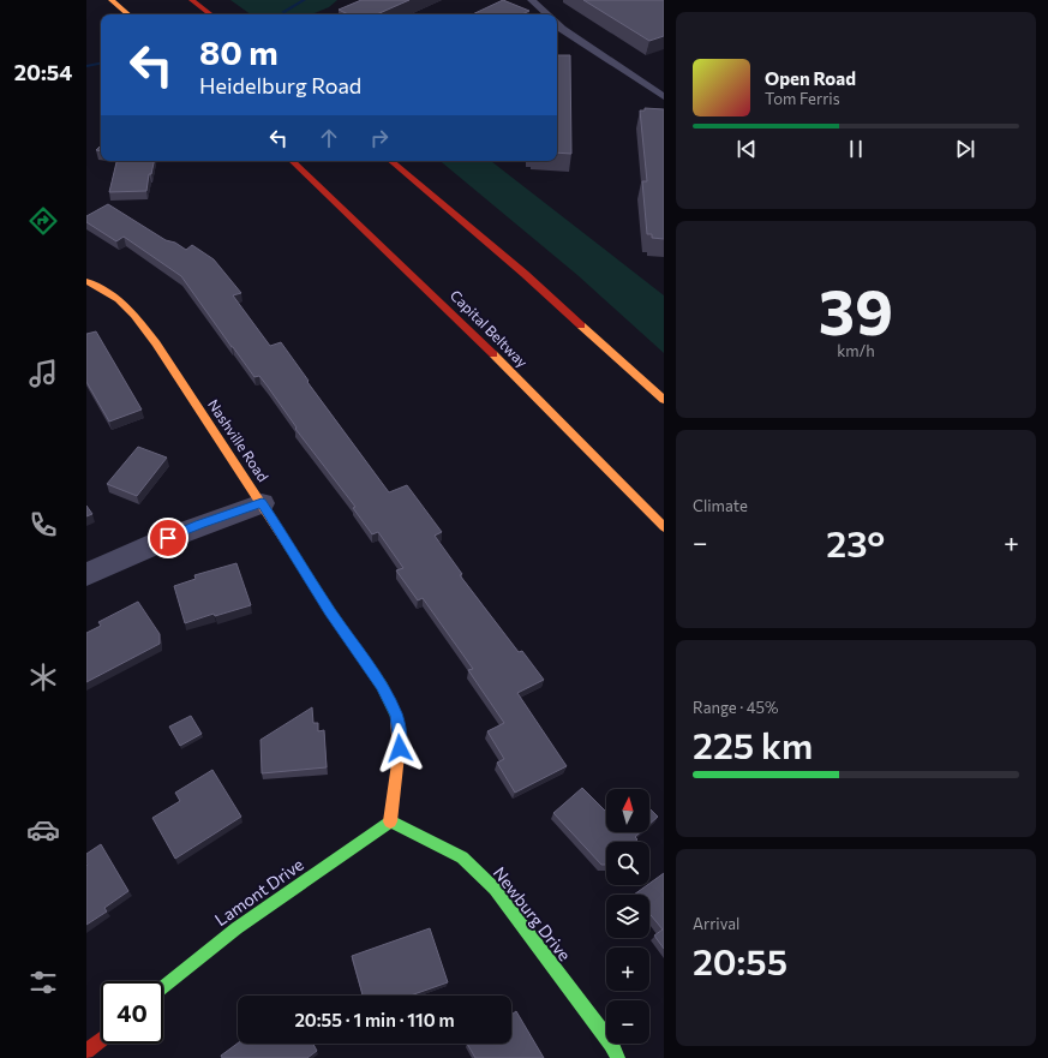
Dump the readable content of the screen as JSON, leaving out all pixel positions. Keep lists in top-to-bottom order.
{
  "streets": {
    "main road": [
      "Capital Beltway",
      "Nashville Road",
      "Lamont Drive",
      "Newburg Drive"
    ]
  },
  "crossings": [
    ["Nashville Road", "Lamont Drive"],
    ["Nashville Road", "Newburg Drive"],
    ["Lamont Drive", "Newburg Drive"]
  ],
  "north": "top",
  "page": {
    "tabs": "20:54",
    "turn": ["80 m", "Heidelburg Road"],
    "song": ["Open Road", "Tom Ferris"],
    "tile": [
      ["39", "km/h"],
      "Climate",
      ["Range · 45%", "225 km"],
      ["Arrival", "20:55"]
    ],
    "heat": ["−", "23°", "+"],
    "map_buttons": ["+", "−"],
    "limit": "40",
    "trip": "20:55 · 1 min · 110 m"
  }
}
